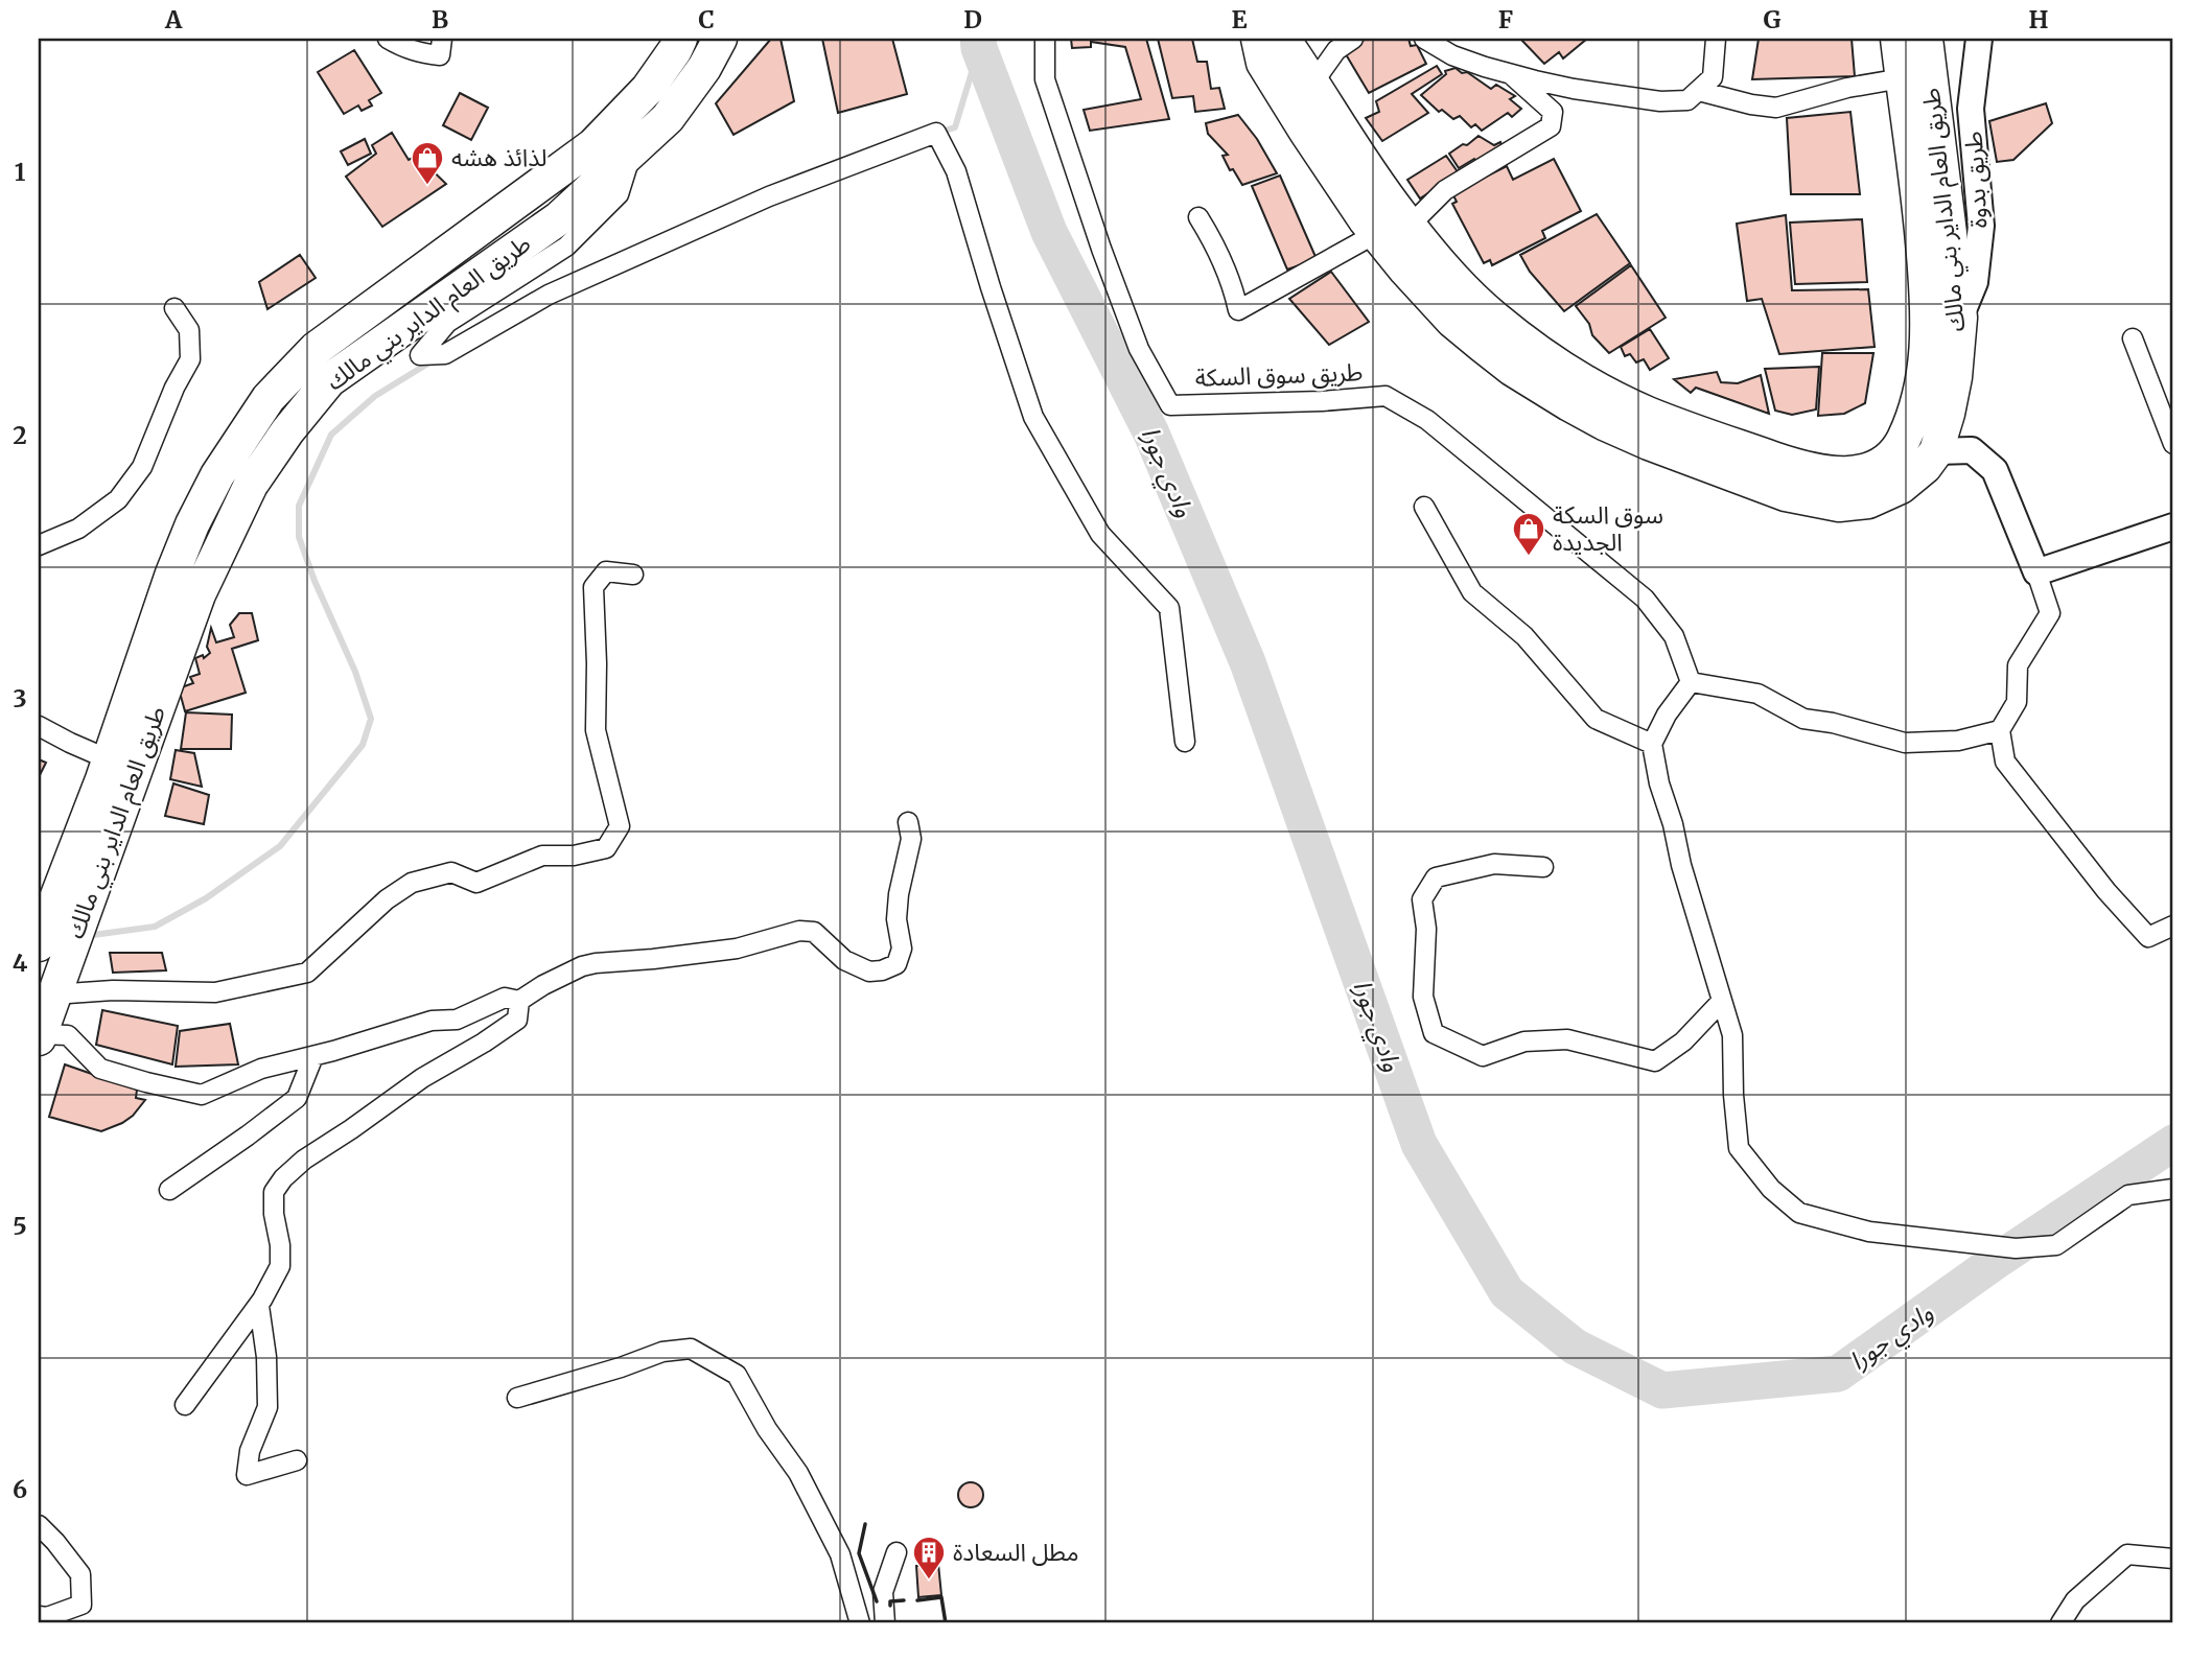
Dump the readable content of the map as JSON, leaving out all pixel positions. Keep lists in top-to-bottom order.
{
  "streets": {
    "highway": ["طريق العام الداير بني مالك"],
    "street": ["طريق بدوة", "طريق سوق السكة"]
  },
  "crossings": [
    ["طريق بدوة", "طريق العام الداير بني مالك"]
  ],
  "water": ["وادي جورا"],
  "places": {
    "shop": ["لذائذ هشه", "سوق السكة الجديدة"],
    "building": ["مطل السعادة"]
  },
  "grid": {
    "columns": [
      "A",
      "B",
      "C",
      "D",
      "E",
      "F",
      "G",
      "H"
    ],
    "rows": [
      "1",
      "2",
      "3",
      "4",
      "5",
      "6"
    ]
  }
}
